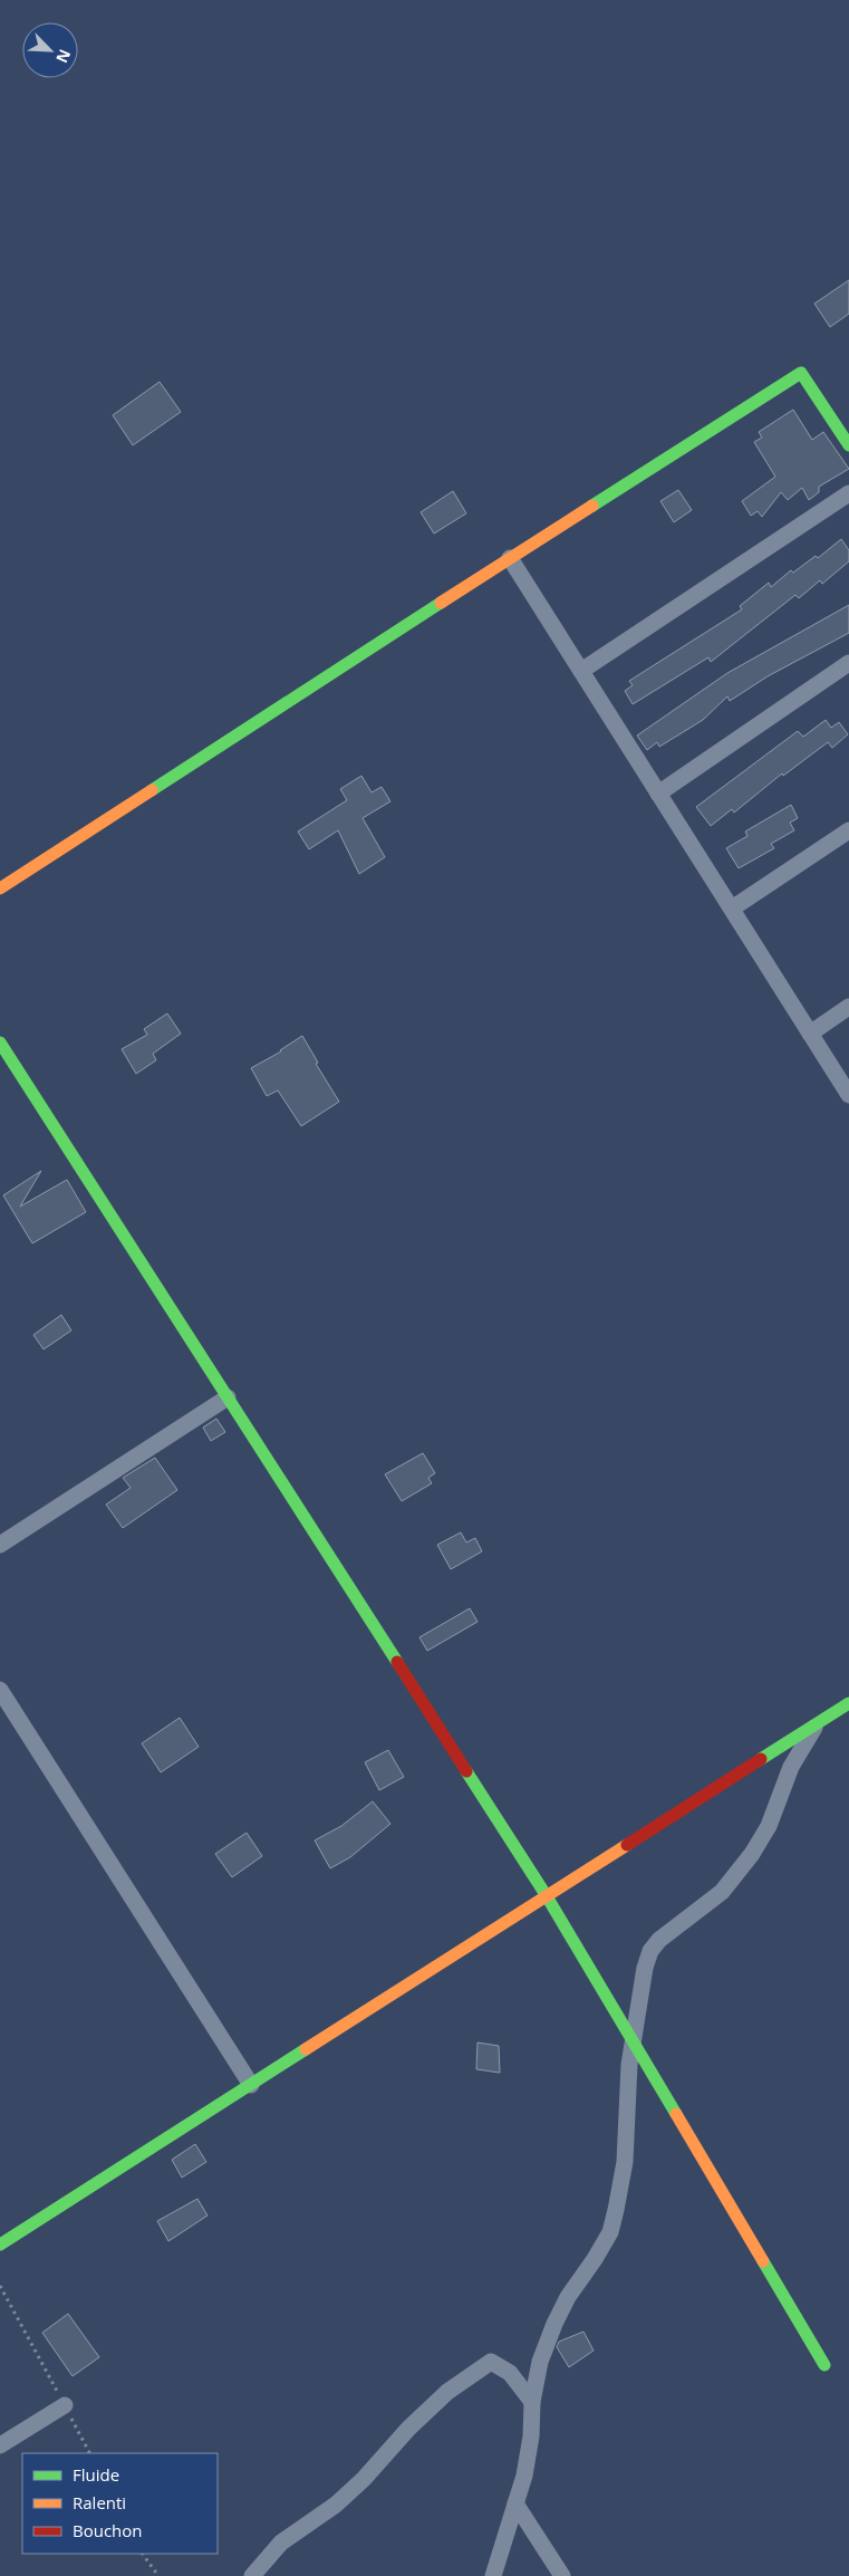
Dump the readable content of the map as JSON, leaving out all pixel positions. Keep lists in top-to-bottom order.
{
  "legend": ["Fluide", "Ralenti", "Bouchon"],
  "north": "bottom right"
}
